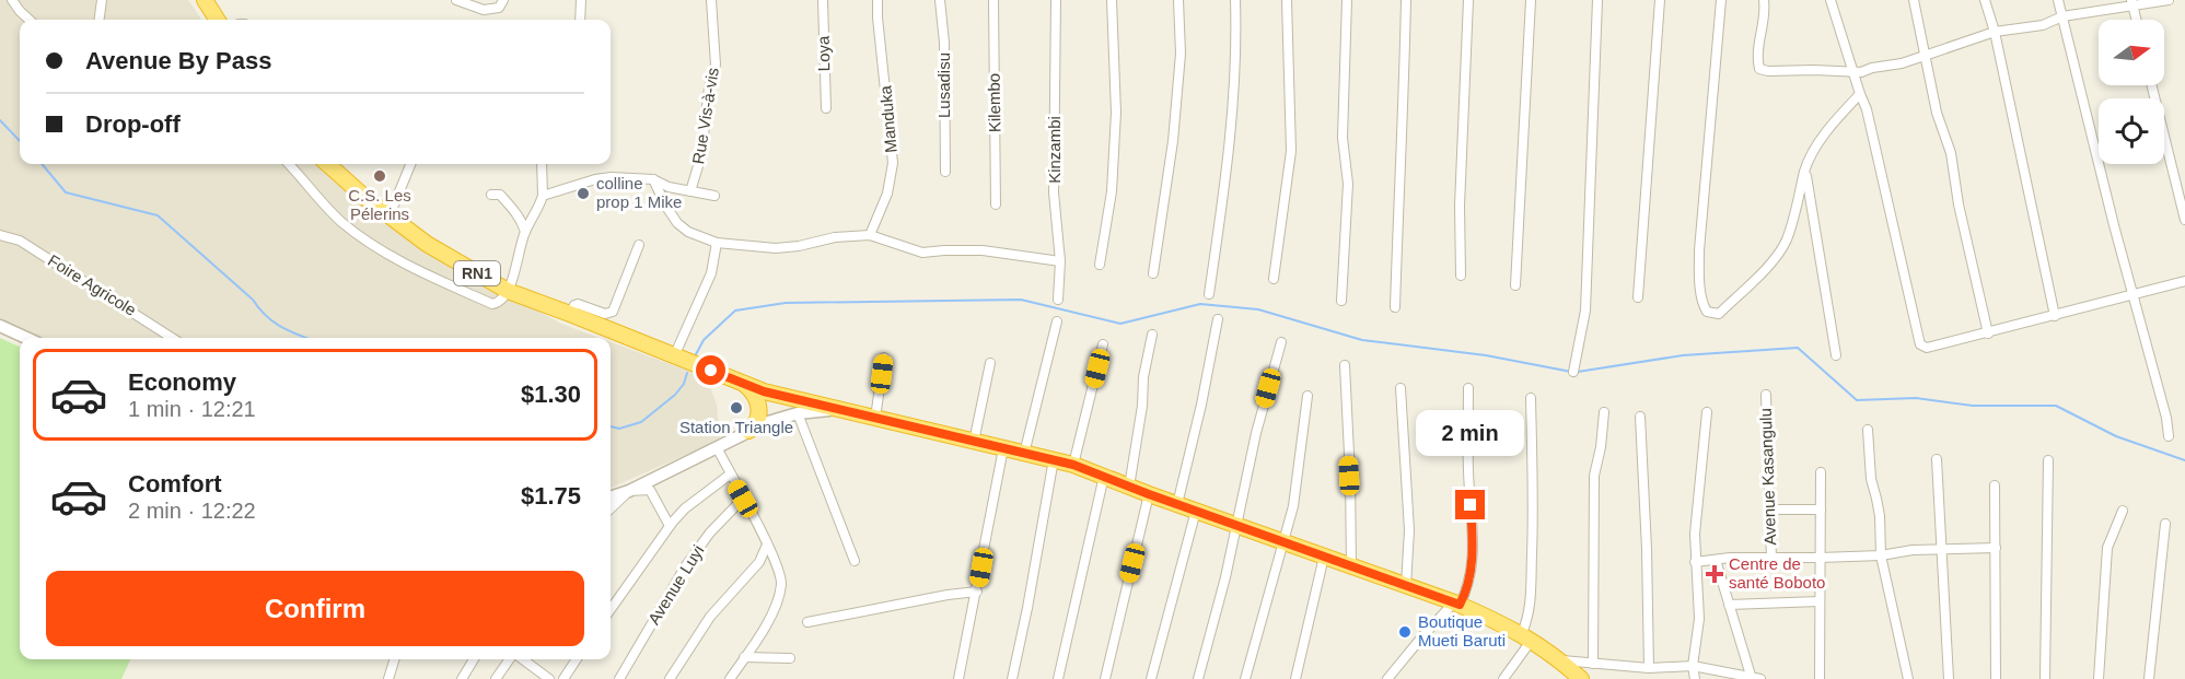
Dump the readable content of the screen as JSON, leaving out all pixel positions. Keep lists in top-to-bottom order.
{
  "streets": {
    "highway": ["RN1"],
    "street": [
      "Loya",
      "Lusadisu",
      "Kilembo",
      "Rue Vis-à-vis",
      "Manduka",
      "Kinzambi",
      "Foire Agricole",
      "Avenue Kasangulu",
      "Avenue Luyi"
    ]
  },
  "places": {
    "other": [
      "C.S. Les Pélerins",
      "colline prop 1 Mike",
      "Station Triangle",
      "Boutique Mueti Baruti"
    ],
    "health": ["Centre de santé Boboto"]
  },
  "north": "right",
  "page": {
    "banner": ["Avenue By Pass", "Drop-off"],
    "list": [
      {
        "name": "Economy",
        "note": "1 min · 12:21",
        "value": "$1.30"
      },
      {
        "name": "Comfort",
        "note": "2 min · 12:22",
        "value": "$1.75"
      }
    ],
    "bubble": "2 min",
    "buttons": "Confirm"
  }
}
